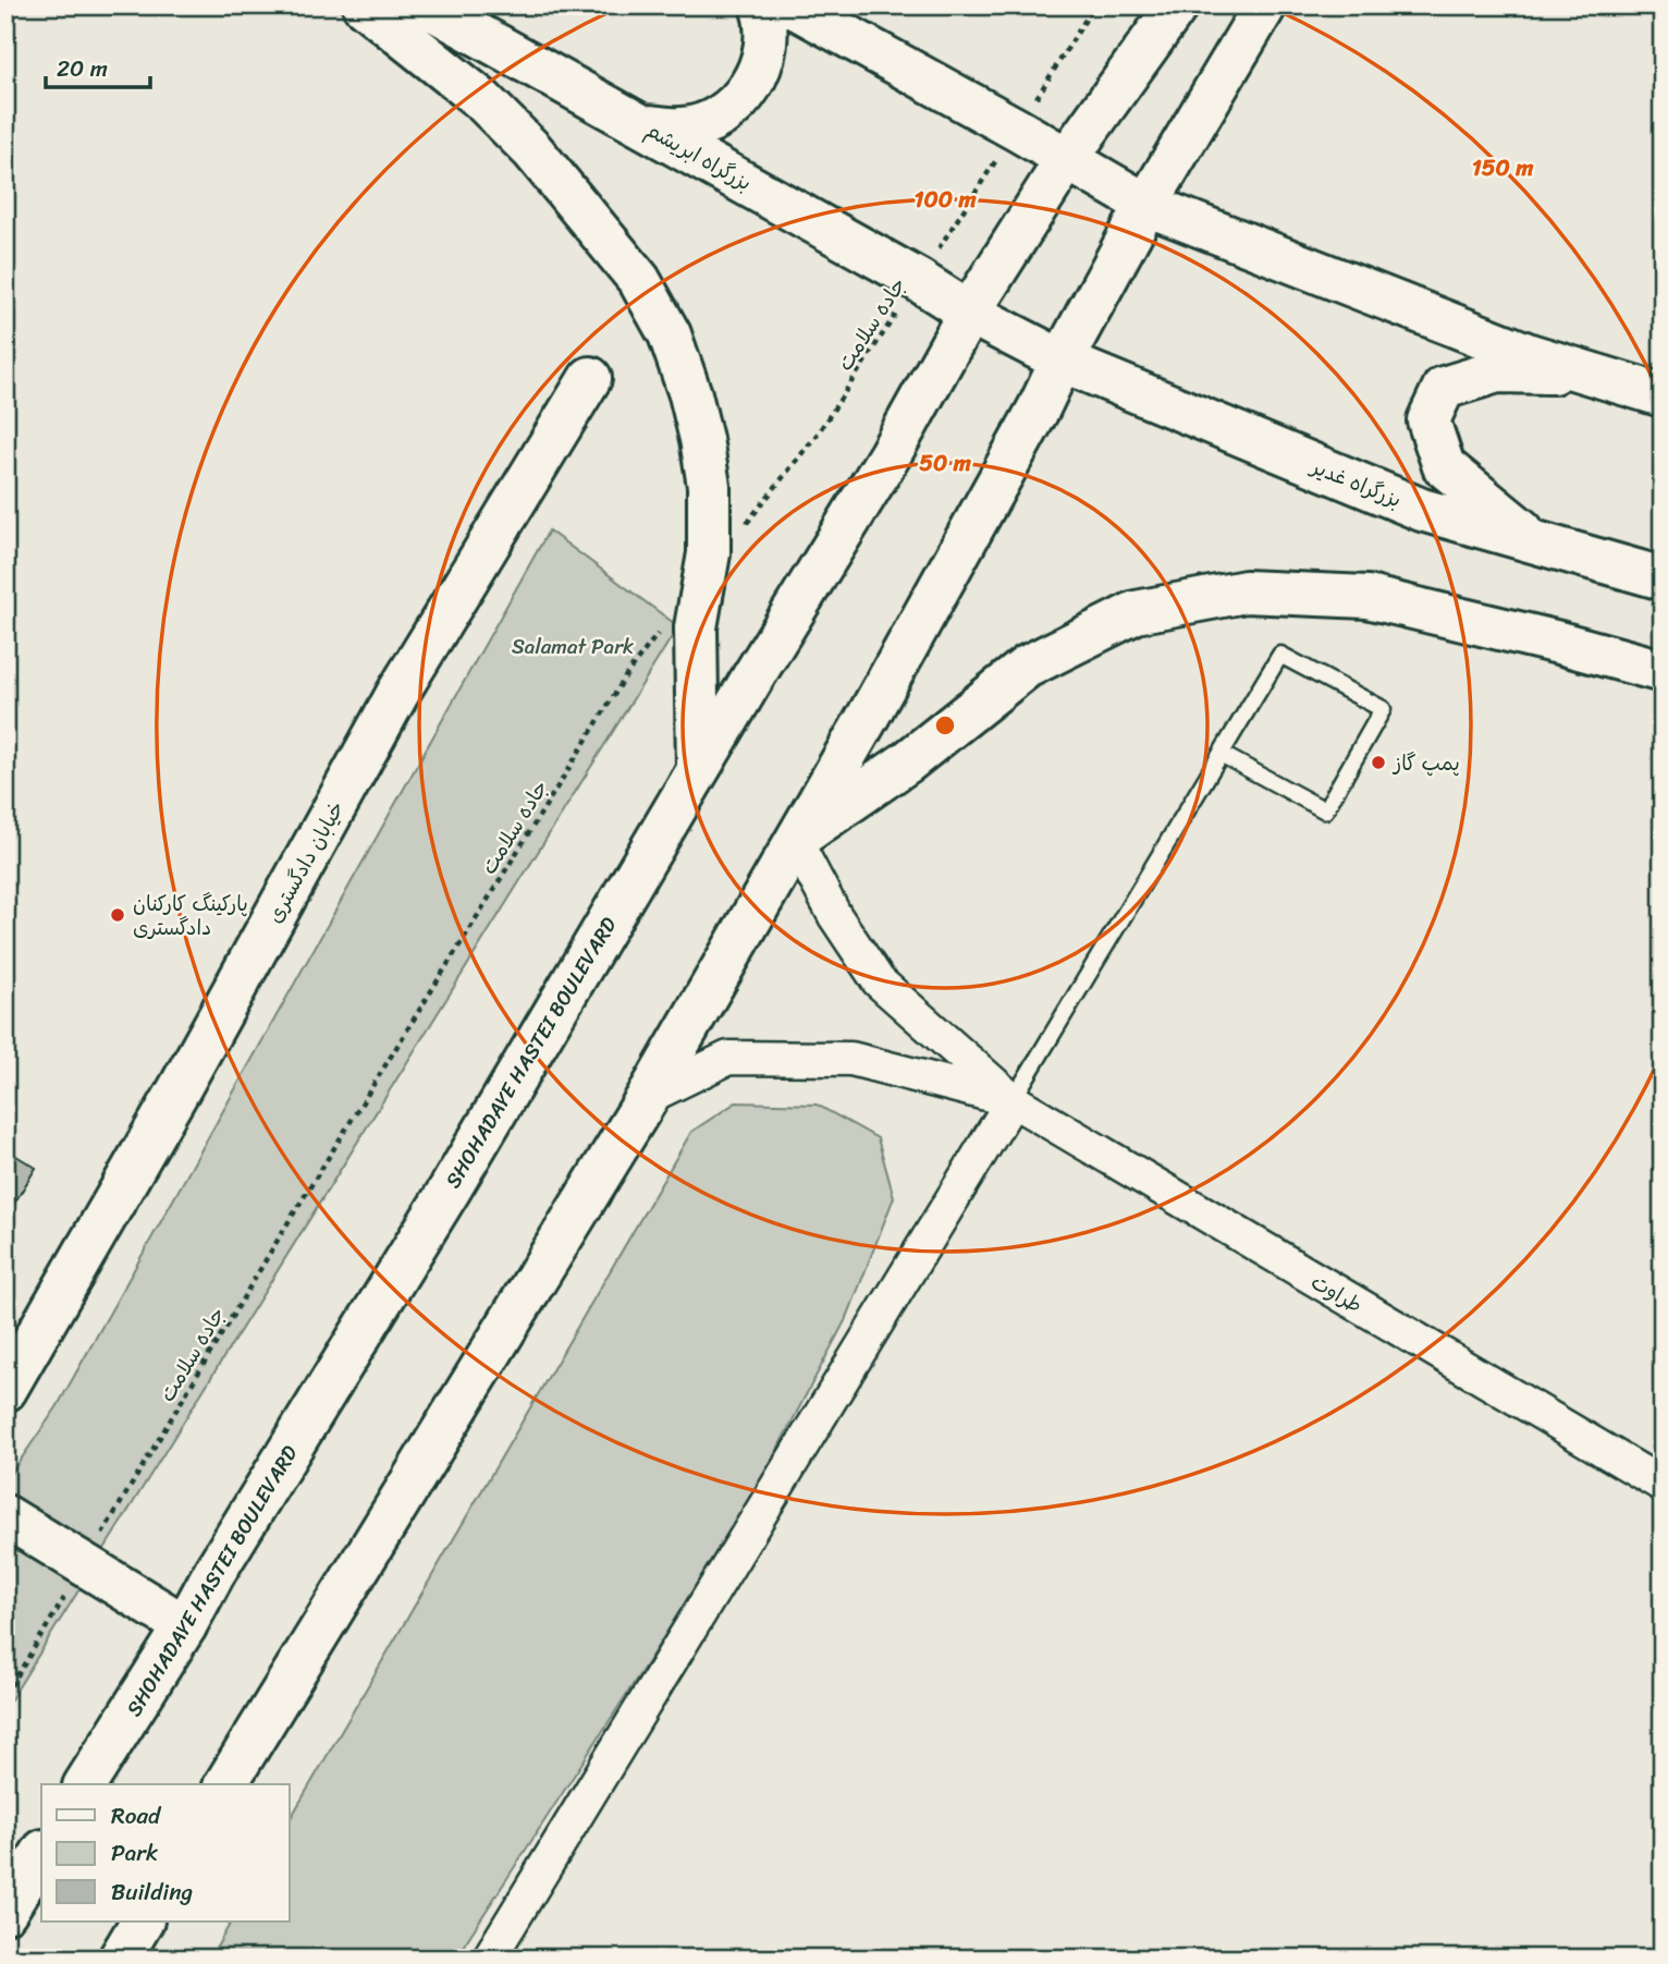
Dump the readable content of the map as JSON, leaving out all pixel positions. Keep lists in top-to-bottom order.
{
  "streets": {
    "main road": [
      "بزرگراه ابریشم",
      "بزرگراه غدیر",
      "خیابان دادگستری",
      "SHOHADAYE HASTEI BOULEVARD"
    ],
    "street": ["طراوت"],
    "path": ["جاده سلامت"]
  },
  "crossings": [
    ["بزرگراه ابریشم", "جاده سلامت"],
    ["بزرگراه ابریشم", "بزرگراه غدیر"],
    ["بزرگراه ابریشم", "SHOHADAYE HASTEI BOULEVARD"],
    ["بزرگراه غدیر", "SHOHADAYE HASTEI BOULEVARD"]
  ],
  "parks": ["Salamat Park"],
  "places": ["پمپ گاز", "پارکینگ کارکنان دادگستری"],
  "legend": ["Road", "Park", "Building"],
  "scale_bar": "20 m",
  "rings": ["150 m", "100 m", "50 m"]
}
